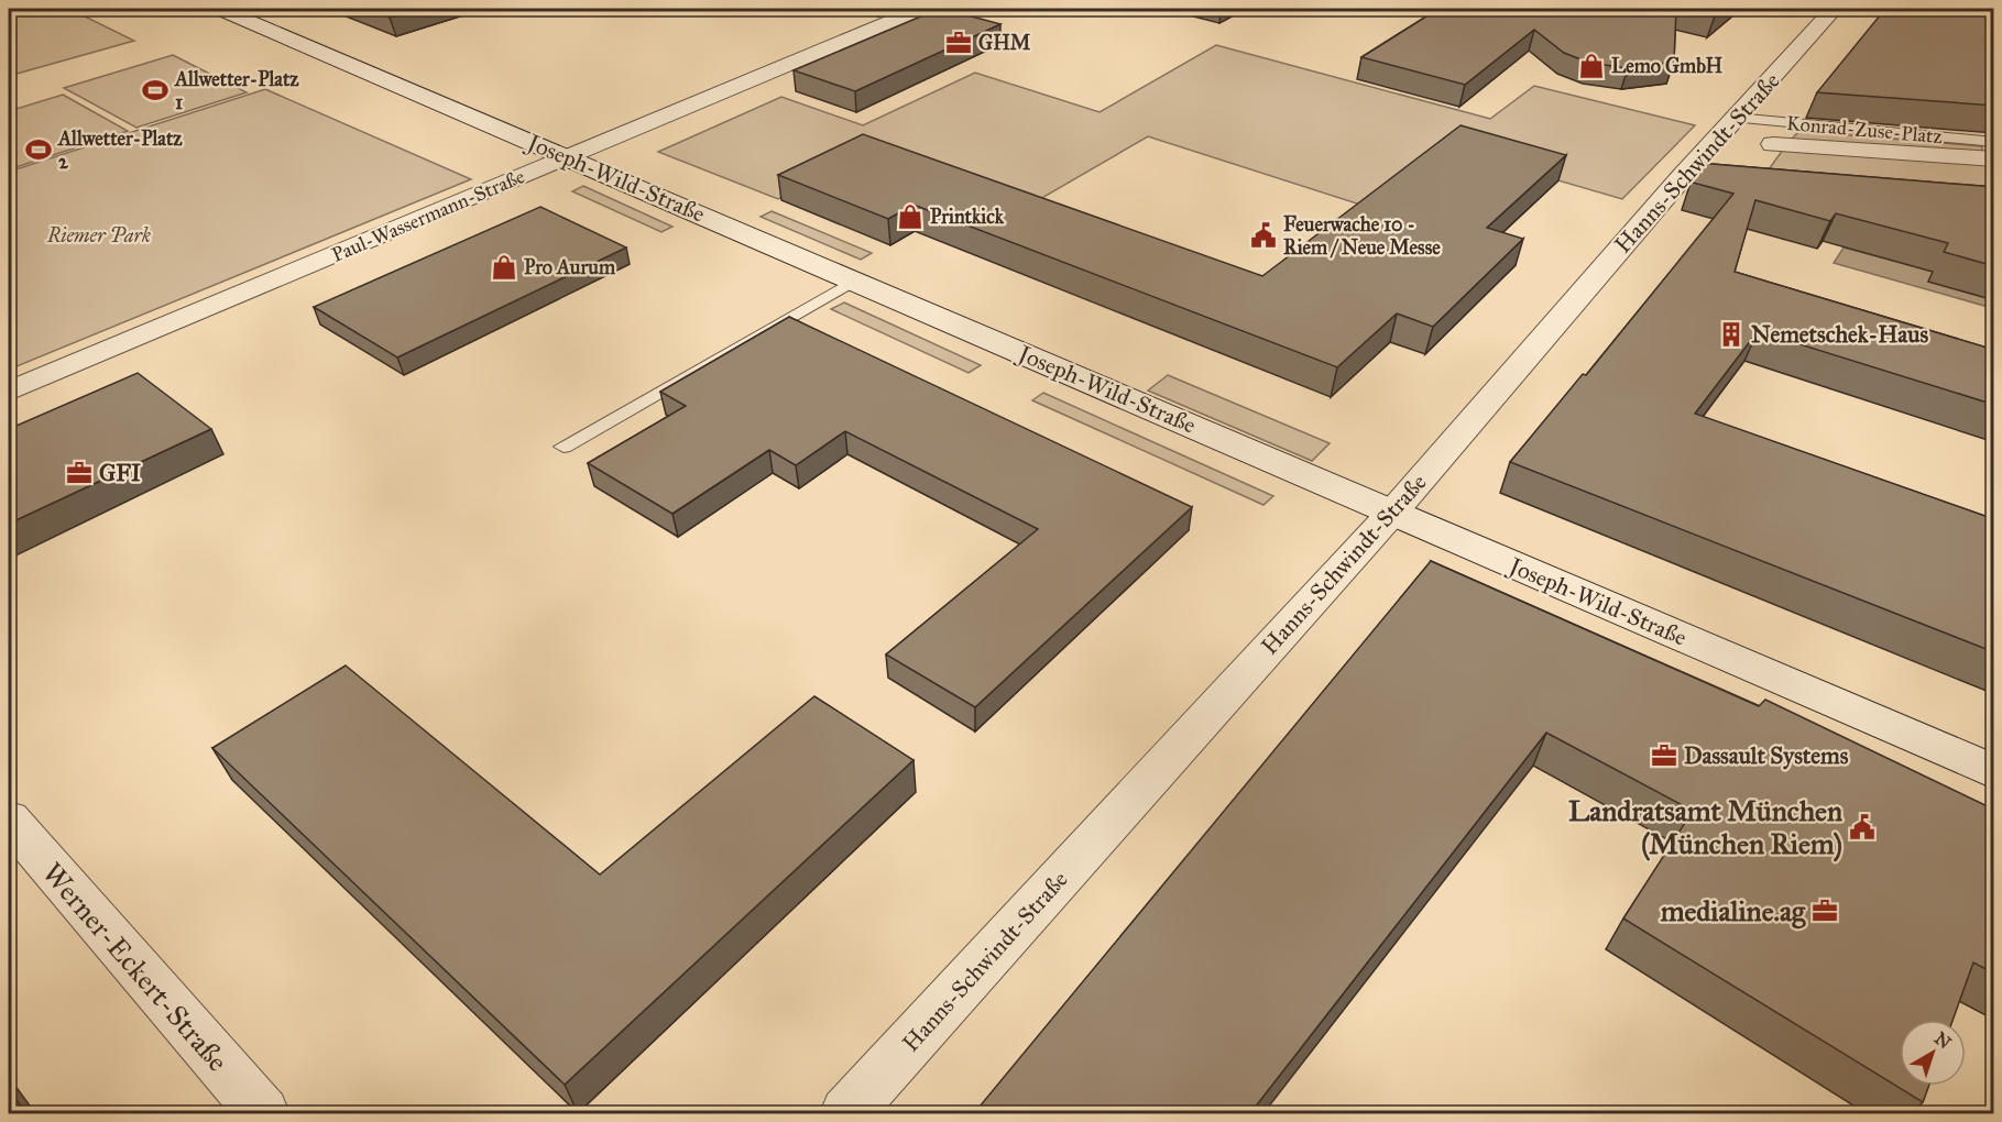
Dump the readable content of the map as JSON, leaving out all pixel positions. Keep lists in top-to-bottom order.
{
  "streets": {
    "street": [
      "Konrad-Zuse-Platz",
      "Hanns-Schwindt-Straße",
      "Joseph-Wild-Straße",
      "Paul-Wassermann-Straße",
      "Werner-Eckert-Straße"
    ]
  },
  "crossings": [
    ["Konrad-Zuse-Platz", "Hanns-Schwindt-Straße"],
    ["Hanns-Schwindt-Straße", "Joseph-Wild-Straße"],
    ["Joseph-Wild-Straße", "Paul-Wassermann-Straße"]
  ],
  "parks": ["Riemer Park"],
  "places": {
    "office": [
      "GHM",
      "GFI",
      "Dassault Systems",
      "medialine.ag"
    ],
    "shop": ["Lemo GmbH", "Printkick", "Pro Aurum"],
    "sports": ["Allwetter-Platz 1", "Allwetter-Platz 2"],
    "public building": ["Feuerwache 10 - Riem / Neue Messe", "Landratsamt München (München Riem)"],
    "building": ["Nemetschek-Haus"]
  },
  "north": "top right"
}
